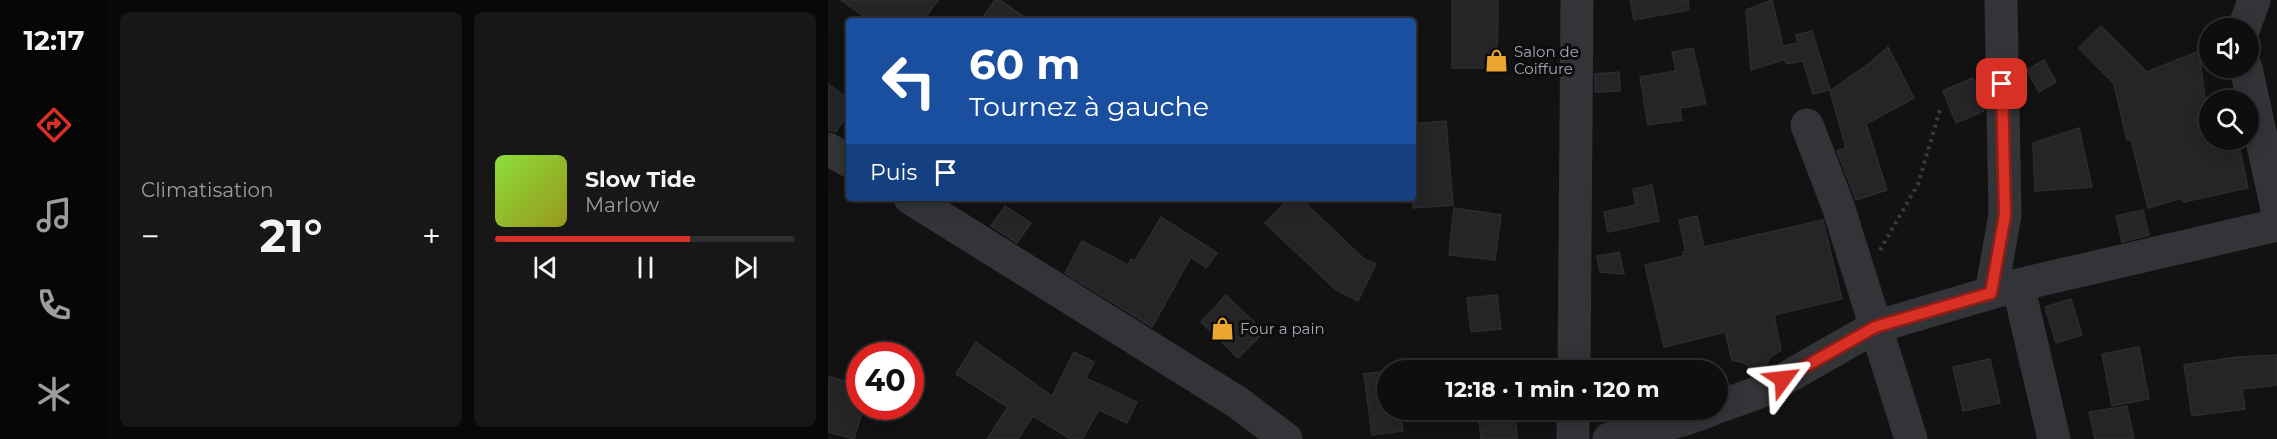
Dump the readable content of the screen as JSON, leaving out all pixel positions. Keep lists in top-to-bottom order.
{
  "places": {
    "shop": ["Salon de Coiffure", "Four a pain"]
  },
  "page": {
    "tabs": "12:17",
    "tile": "Climatisation",
    "turn": ["60 m", "Tournez à gauche"],
    "then": "Puis",
    "song": ["Slow Tide", "Marlow"],
    "heat": ["−", "21°", "+"],
    "limit": "40",
    "trip": "12:18 · 1 min · 120 m"
  }
}
